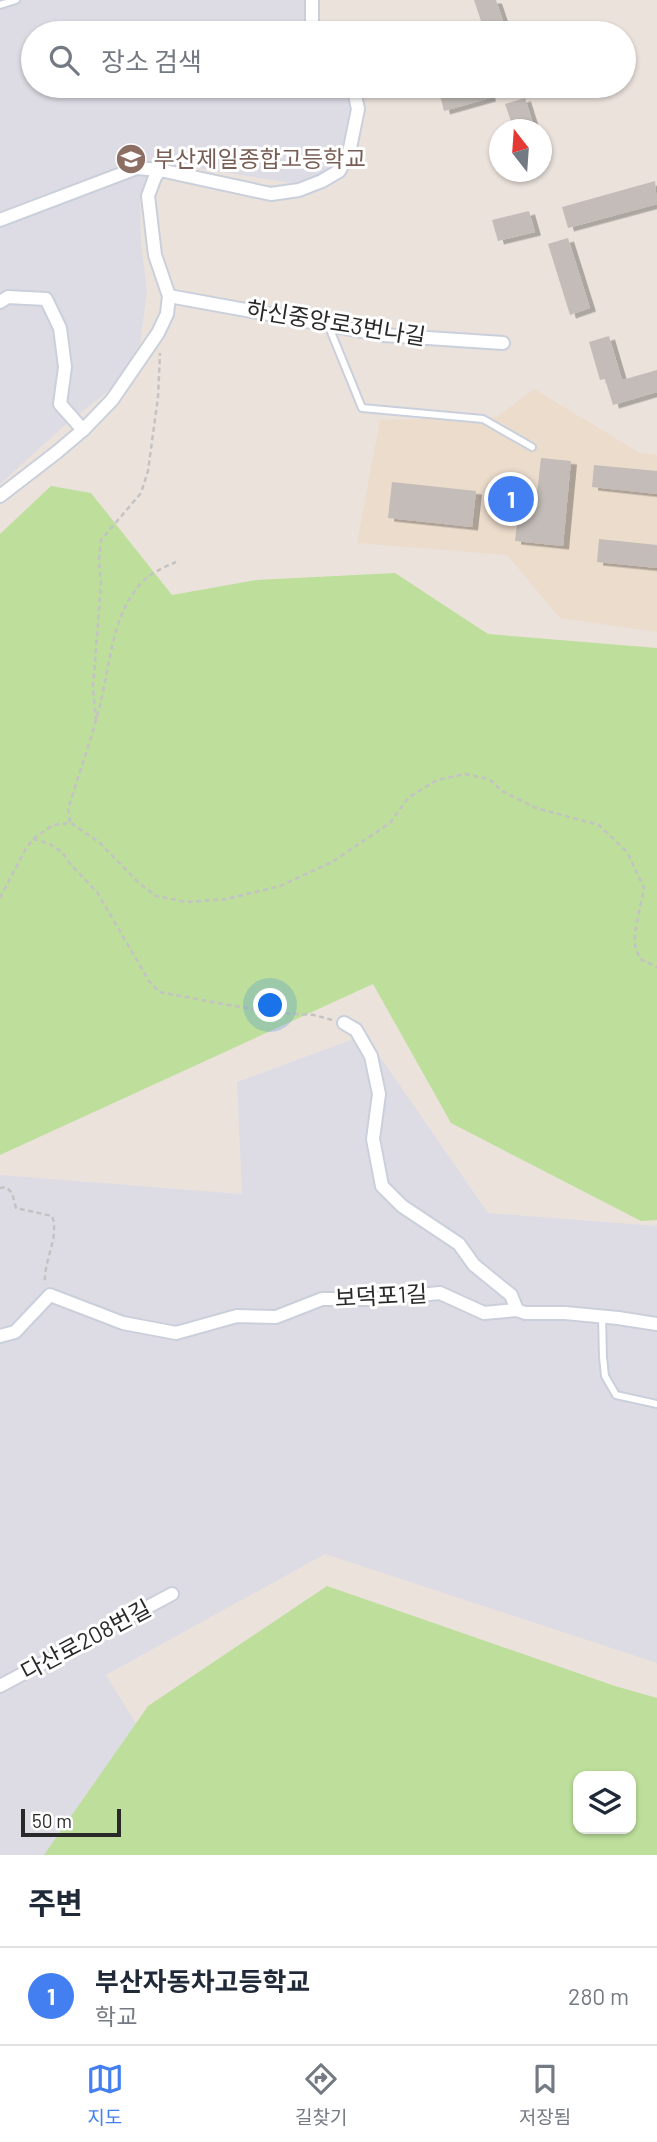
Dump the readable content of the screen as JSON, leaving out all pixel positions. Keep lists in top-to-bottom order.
{
  "streets": {
    "street": ["하신중앙로3번나길", "보덕포1길", "다산로208번길"]
  },
  "places": {
    "school or university": ["부산제일종합고등학교"]
  },
  "scale_bar": "50 m",
  "north": "top",
  "page": {
    "search": "장소 검색",
    "pins": "1",
    "scale": "50 m",
    "heading": "주변",
    "list": [
      {
        "mark": "1",
        "name": "부산자동차고등학교",
        "note": "학교",
        "value": "280 m"
      }
    ],
    "nav": ["지도", "길찾기", "저장됨"]
  }
}
